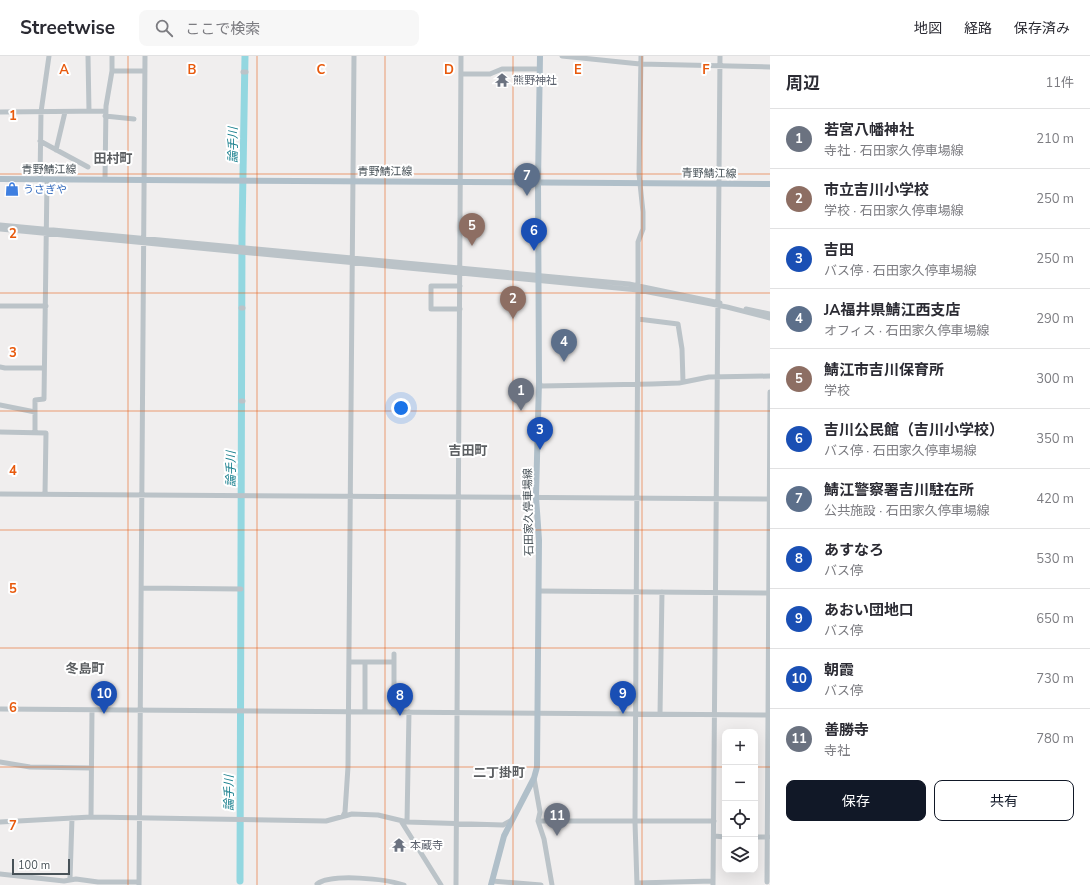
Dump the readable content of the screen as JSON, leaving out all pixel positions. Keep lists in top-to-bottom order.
{
  "streets": {
    "main road": ["青野鯖江線", "石田家久停車場線"]
  },
  "crossings": [
    ["青野鯖江線", "石田家久停車場線"]
  ],
  "districts": [
    "田村町",
    "吉田町",
    "冬島町",
    "二丁掛町"
  ],
  "water": ["論手川"],
  "places": {
    "temple": ["熊野神社", "本蔵寺"],
    "shop": ["うさぎや"]
  },
  "scale_bar": "100 m",
  "page": {
    "header": "Streetwise",
    "search": "ここで検索",
    "nav": ["地図", "経路", "保存済み"],
    "heading": ["周辺", "11件"],
    "list": [
      {
        "mark": "1",
        "name": "若宮八幡神社",
        "note": "寺社 · 石田家久停車場線",
        "value": "210 m"
      },
      {
        "mark": "2",
        "name": "市立吉川小学校",
        "note": "学校 · 石田家久停車場線",
        "value": "250 m"
      },
      {
        "mark": "3",
        "name": "吉田",
        "note": "バス停 · 石田家久停車場線",
        "value": "250 m"
      },
      {
        "mark": "4",
        "name": "JA福井県鯖江西支店",
        "note": "オフィス · 石田家久停車場線",
        "value": "290 m"
      },
      {
        "mark": "5",
        "name": "鯖江市吉川保育所",
        "note": "学校",
        "value": "300 m"
      },
      {
        "mark": "6",
        "name": "吉川公民館（吉川小学校）",
        "note": "バス停 · 石田家久停車場線",
        "value": "350 m"
      },
      {
        "mark": "7",
        "name": "鯖江警察署吉川駐在所",
        "note": "公共施設 · 石田家久停車場線",
        "value": "420 m"
      },
      {
        "mark": "8",
        "name": "あすなろ",
        "note": "バス停",
        "value": "530 m"
      },
      {
        "mark": "9",
        "name": "あおい団地口",
        "note": "バス停",
        "value": "650 m"
      },
      {
        "mark": "10",
        "name": "朝霞",
        "note": "バス停",
        "value": "730 m"
      },
      {
        "mark": "11",
        "name": "善勝寺",
        "note": "寺社",
        "value": "780 m"
      }
    ],
    "pins": [
      "7",
      "5",
      "6",
      "2",
      "4",
      "1",
      "3",
      "9",
      "10",
      "8",
      "11"
    ],
    "map_buttons": ["+", "−"],
    "buttons": ["保存", "共有"],
    "scale": "100 m"
  },
  "grid": {
    "columns": [
      "A",
      "B",
      "C",
      "D",
      "E",
      "F"
    ],
    "rows": [
      "1",
      "2",
      "3",
      "4",
      "5",
      "6",
      "7"
    ]
  }
}
